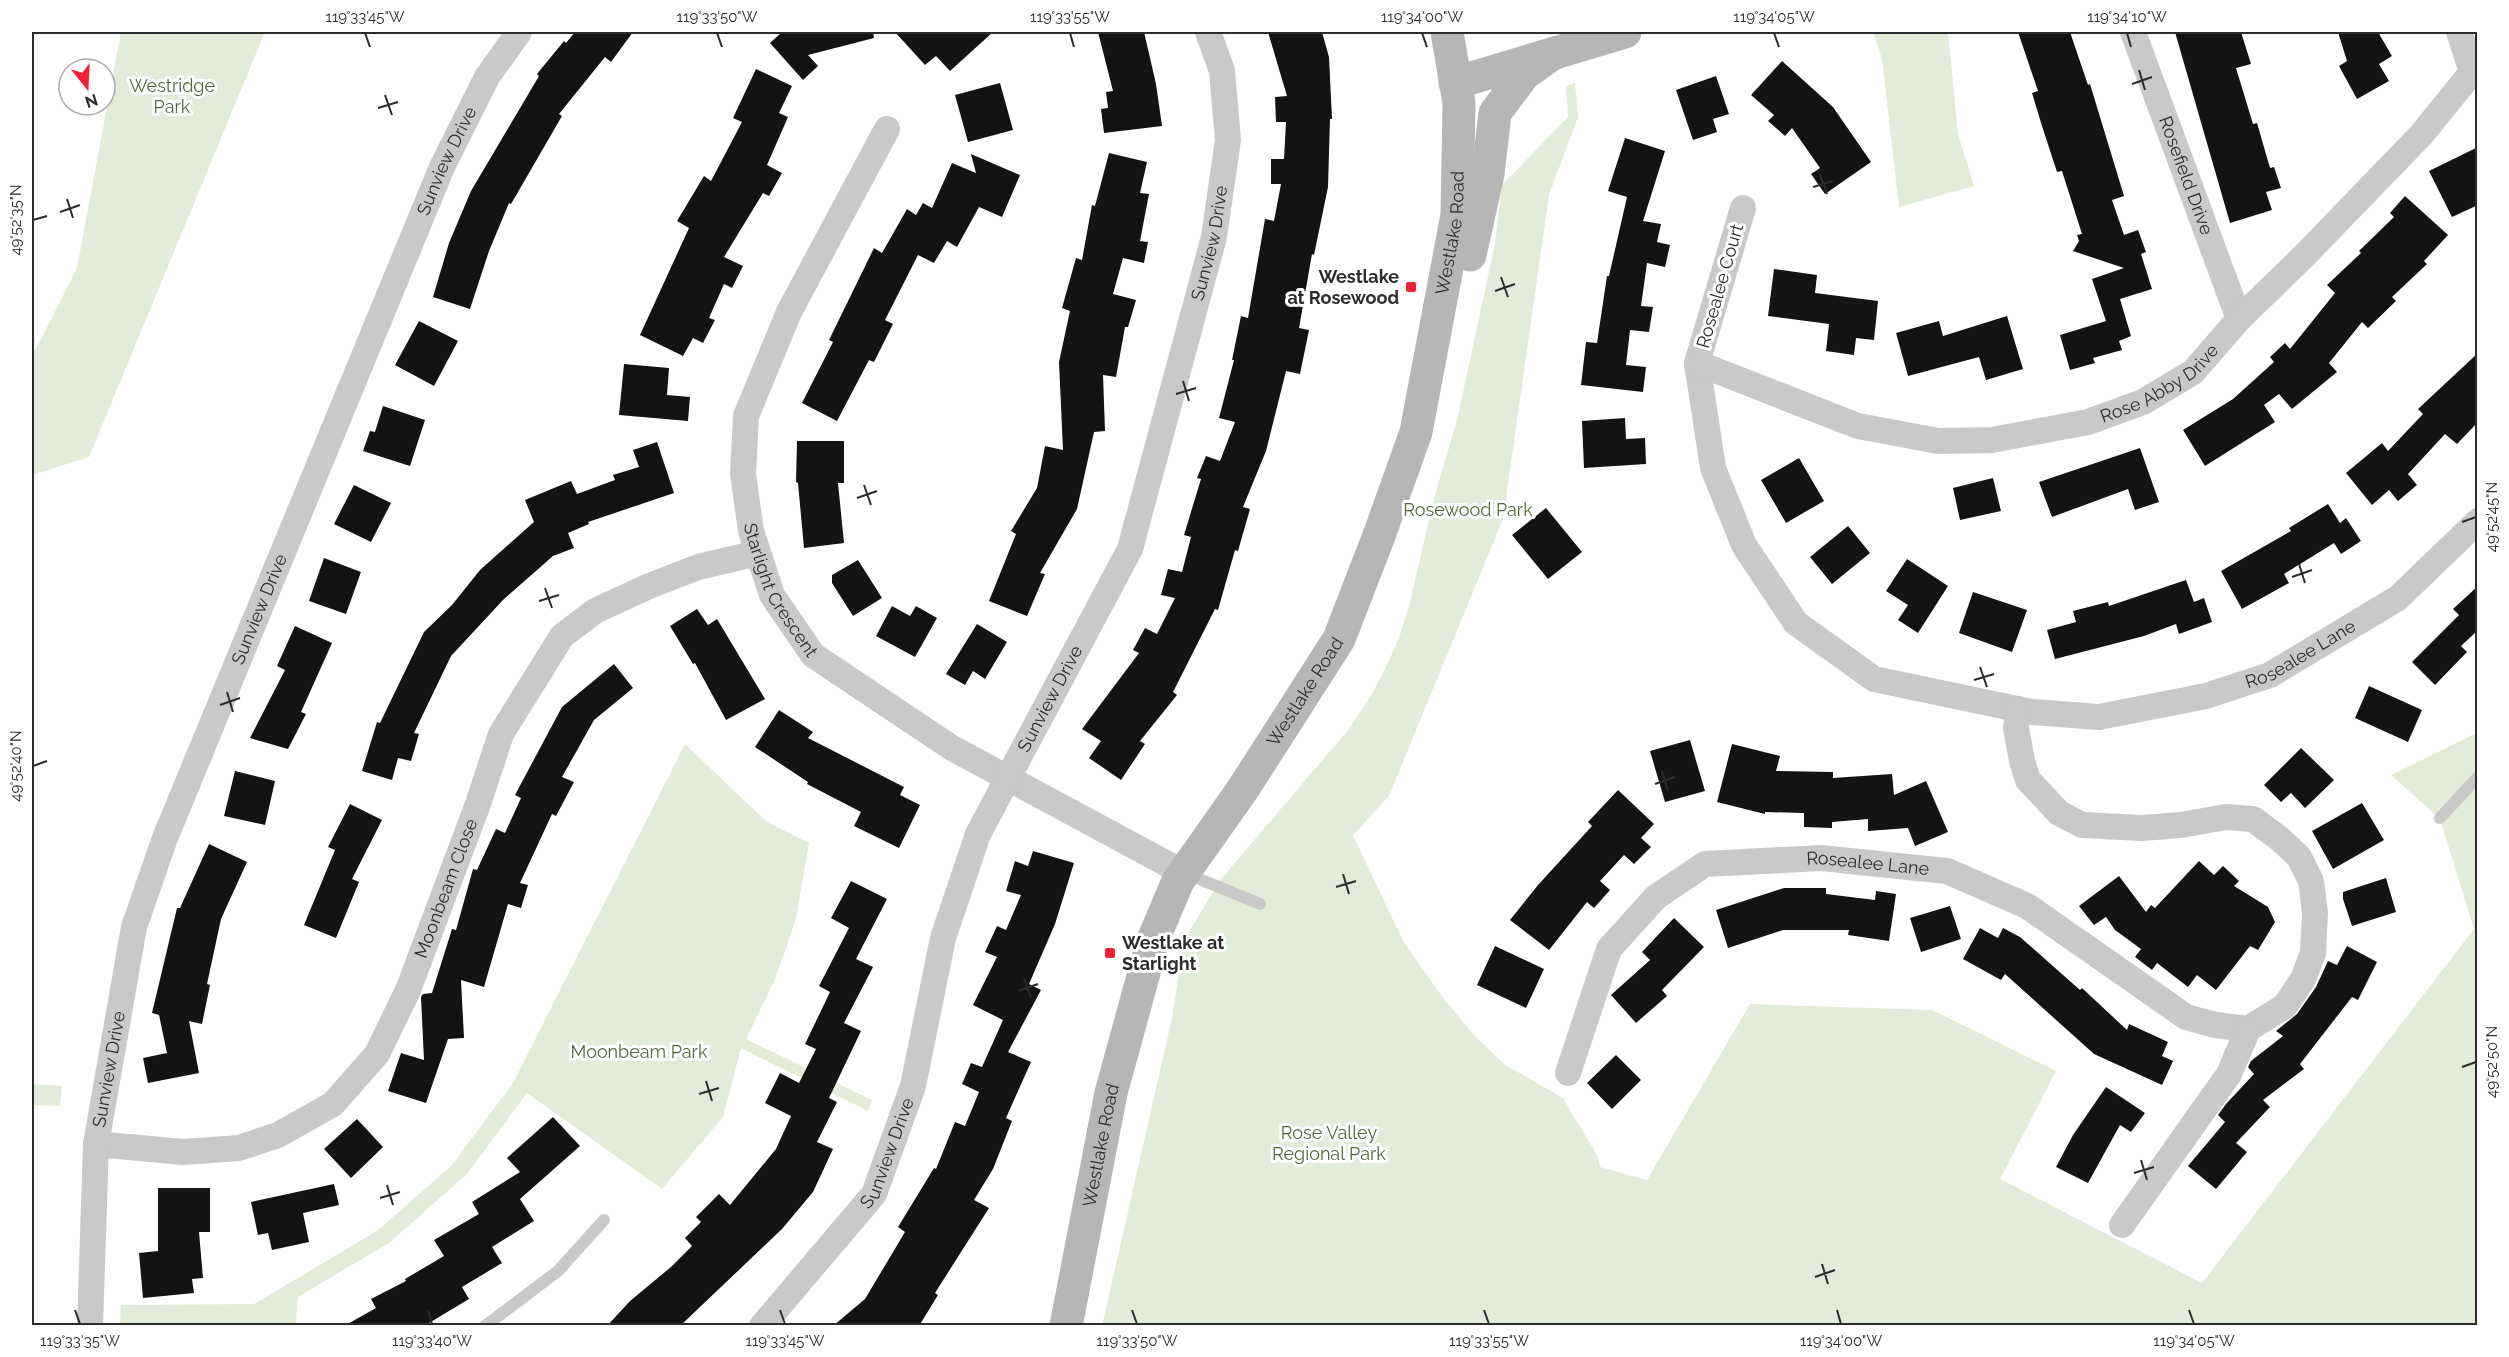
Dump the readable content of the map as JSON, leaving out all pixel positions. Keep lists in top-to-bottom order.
{
  "streets": {
    "street": [
      "Sunview Drive",
      "Rosefield Drive",
      "Westlake Road",
      "Rosealee Court",
      "Rose Abby Drive",
      "Starlight Crescent",
      "Rosealee Lane",
      "Moonbeam Close"
    ]
  },
  "crossings": [
    ["Sunview Drive", "Starlight Crescent"],
    ["Sunview Drive", "Moonbeam Close"],
    ["Rosefield Drive", "Rose Abby Drive"],
    ["Westlake Road", "Starlight Crescent"],
    ["Rosealee Court", "Rose Abby Drive"],
    ["Rosealee Court", "Rosealee Lane"],
    ["Rose Abby Drive", "Rosealee Lane"],
    ["Starlight Crescent", "Moonbeam Close"]
  ],
  "parks": [
    "Westridge Park",
    "Rosewood Park",
    "Moonbeam Park",
    "Rose Valley Regional Park"
  ],
  "places": {
    "transit": ["Westlake at Rosewood", "Westlake at Starlight"]
  },
  "north": "bottom",
  "coordinates": [
    "119°33'45\"W",
    "119°33'50\"W",
    "119°33'55\"W",
    "119°34'00\"W",
    "119°34'05\"W",
    "119°34'10\"W",
    "49°52'35\"N",
    "49°52'45\"N",
    "49°52'40\"N",
    "49°52'50\"N",
    "119°33'35\"W",
    "119°33'40\"W"
  ]
}
